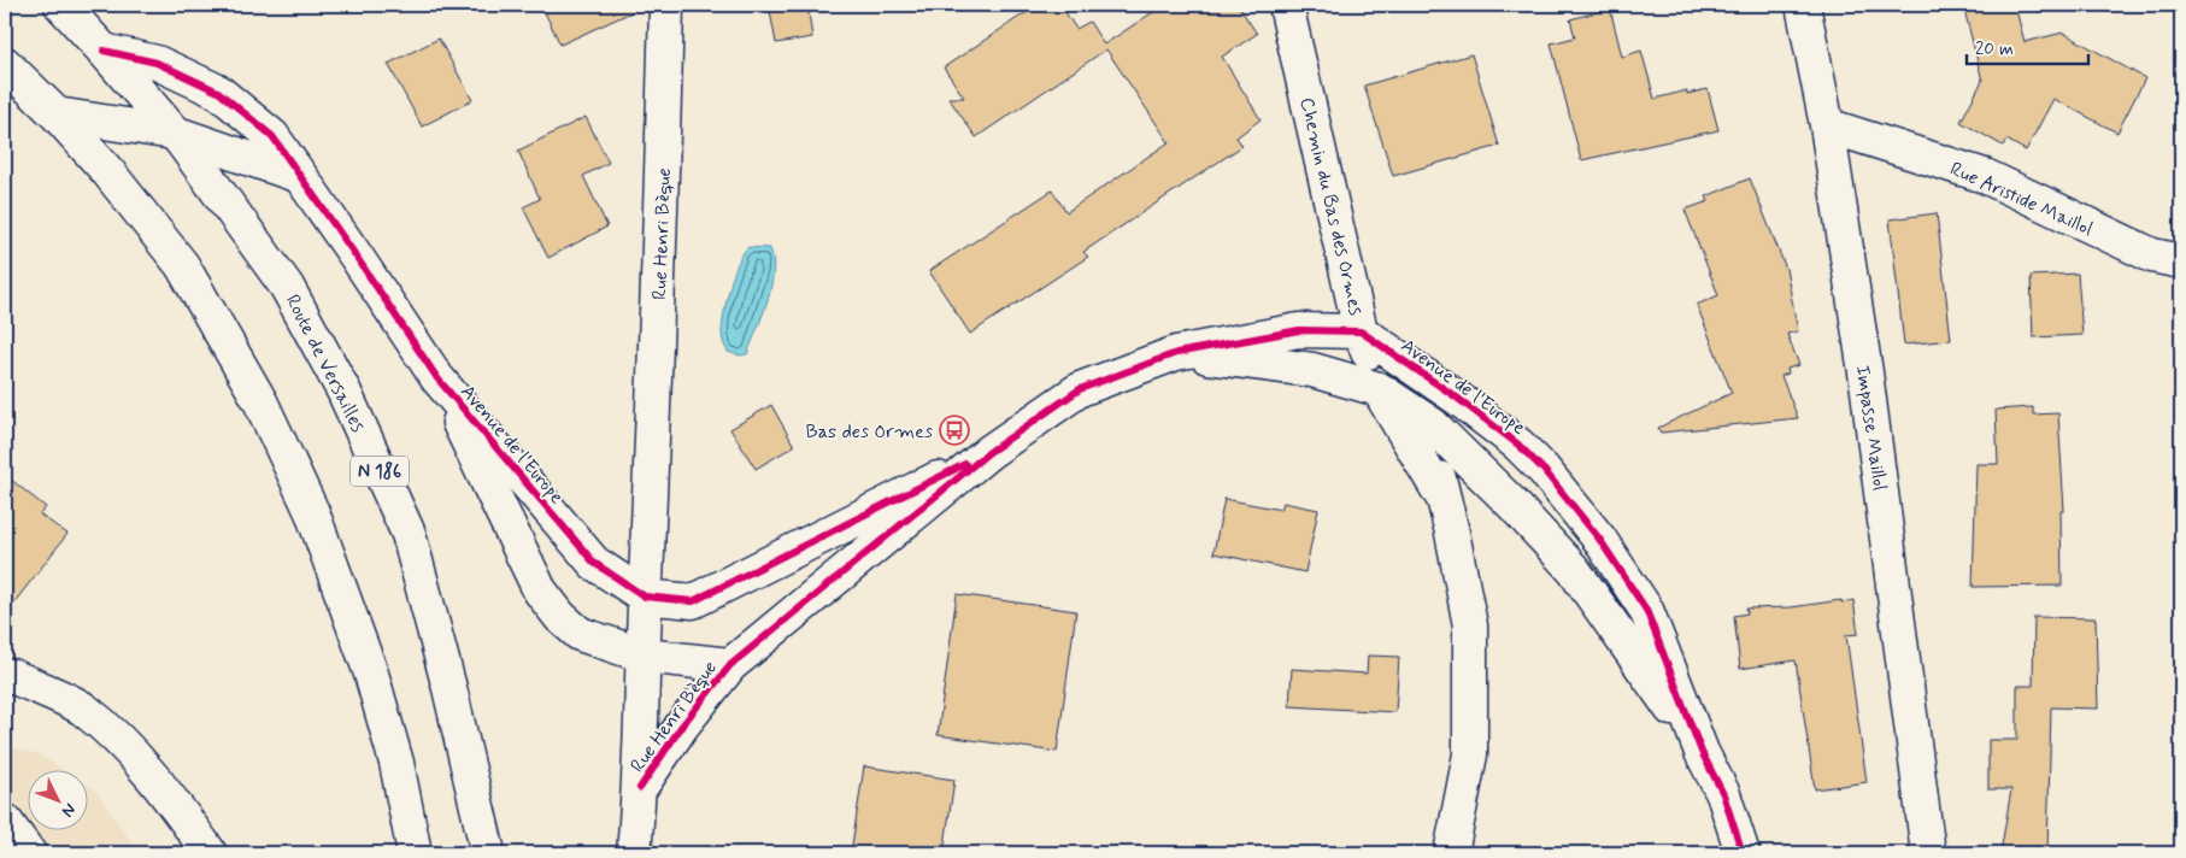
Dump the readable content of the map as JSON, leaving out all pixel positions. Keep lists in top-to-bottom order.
{
  "streets": {
    "street": [
      "Rue Aristide Maillol",
      "Chemin du Bas des Ormes",
      "Rue Henri Bèque",
      "Route de Versailles",
      "Avenue de l'Europe",
      "Impasse Maillol",
      "N 186"
    ]
  },
  "crossings": [
    ["Rue Aristide Maillol", "Impasse Maillol"],
    ["Chemin du Bas des Ormes", "Avenue de l'Europe"],
    ["Rue Henri Bèque", "Avenue de l'Europe"],
    ["Route de Versailles", "Avenue de l'Europe"]
  ],
  "places": {
    "bus stop": ["Bas des Ormes"]
  },
  "scale_bar": "20 m",
  "north": "bottom right"
}
